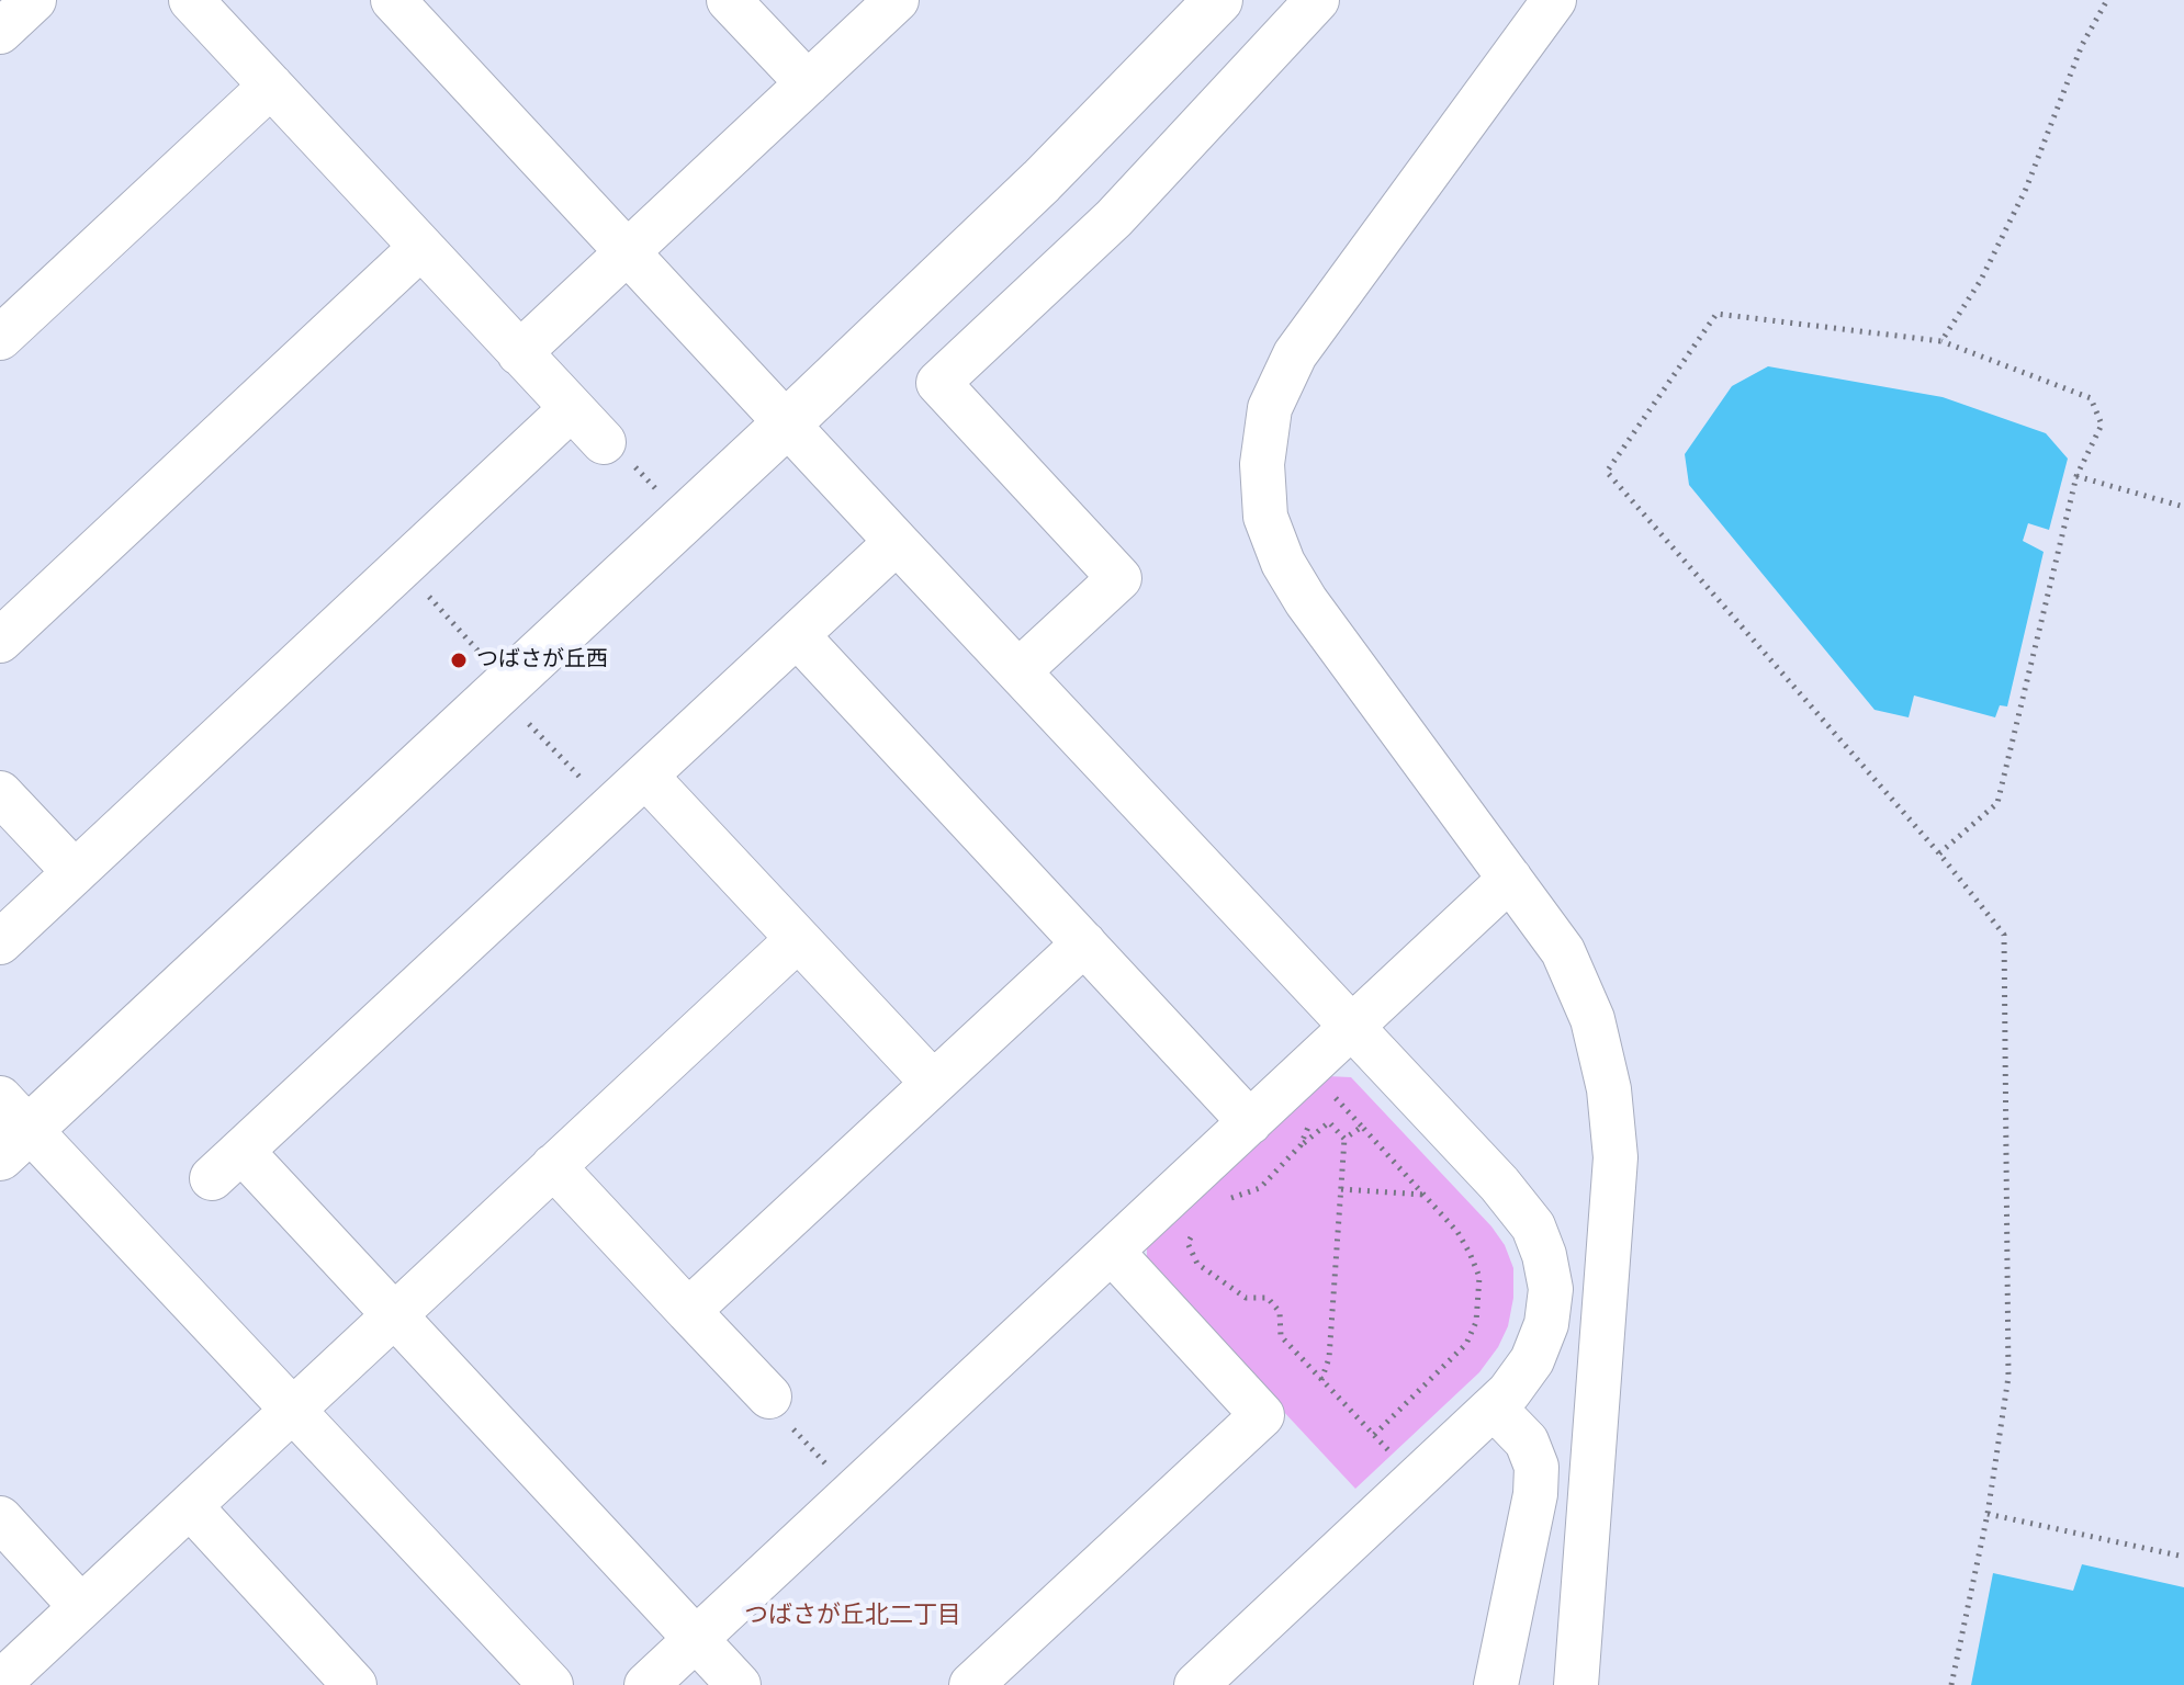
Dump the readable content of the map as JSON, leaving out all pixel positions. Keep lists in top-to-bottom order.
{
  "districts": ["つばさが丘北二丁目"],
  "places": ["つばさが丘西"]
}
